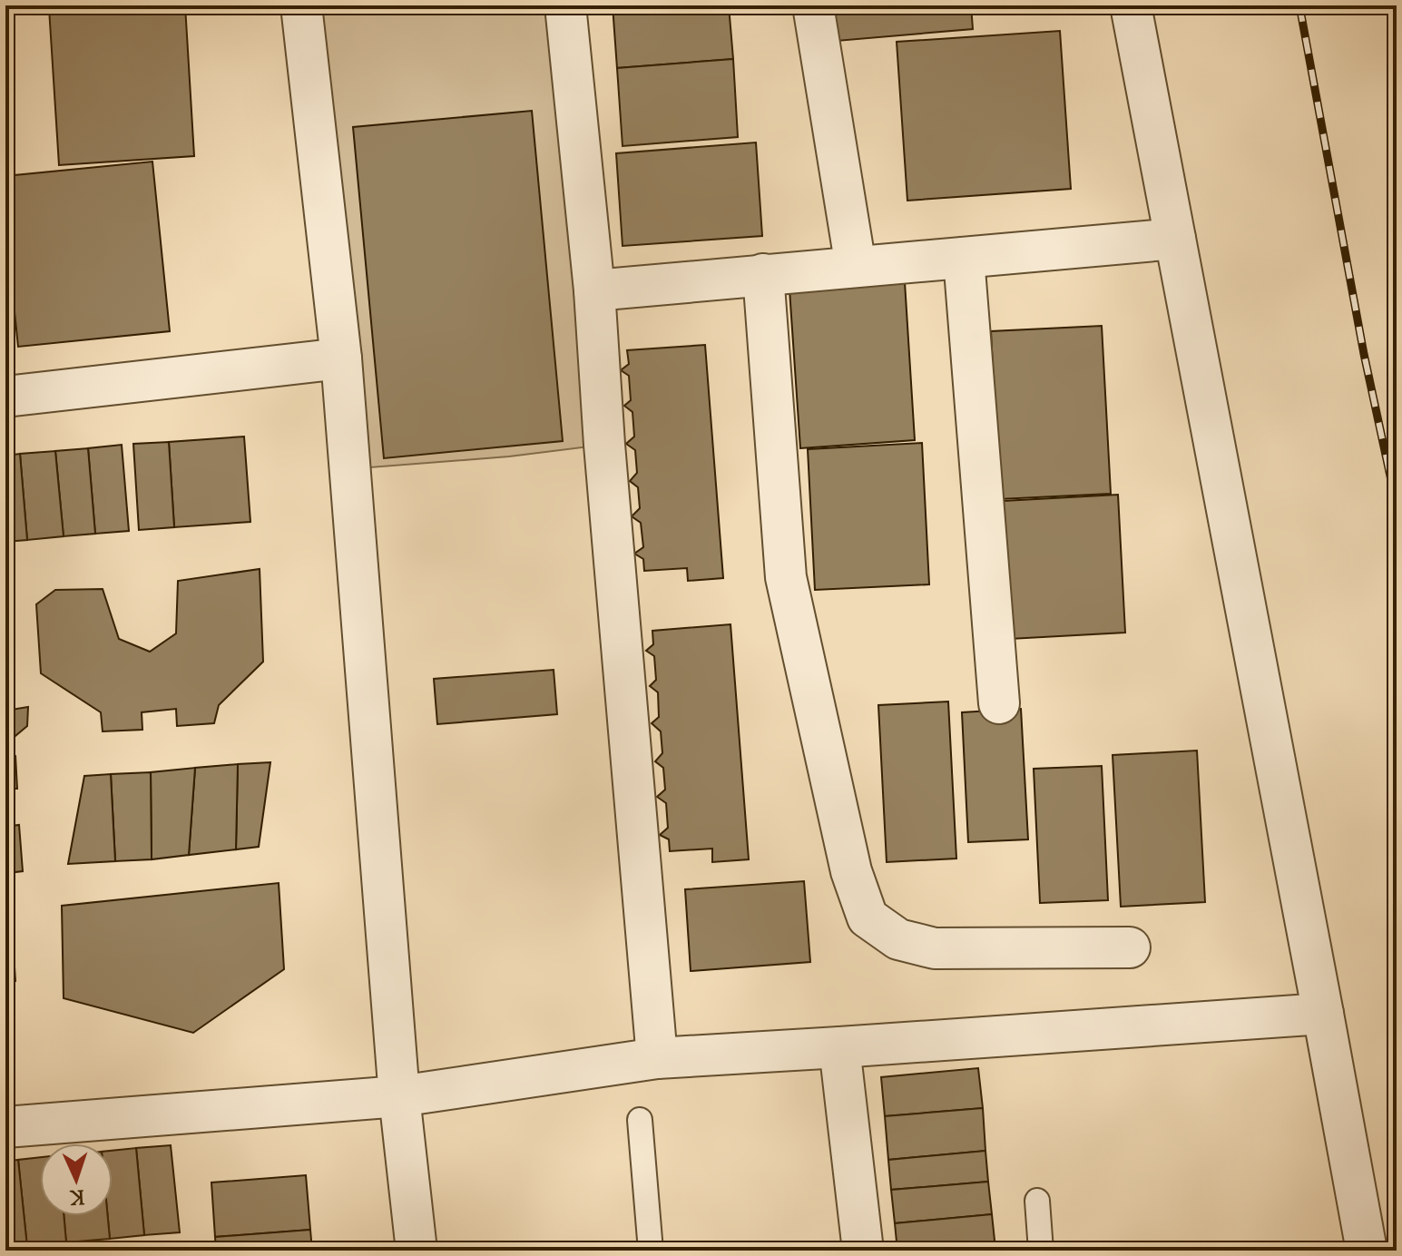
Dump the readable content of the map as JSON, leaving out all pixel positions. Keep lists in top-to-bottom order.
{
  "north": "bottom"
}
